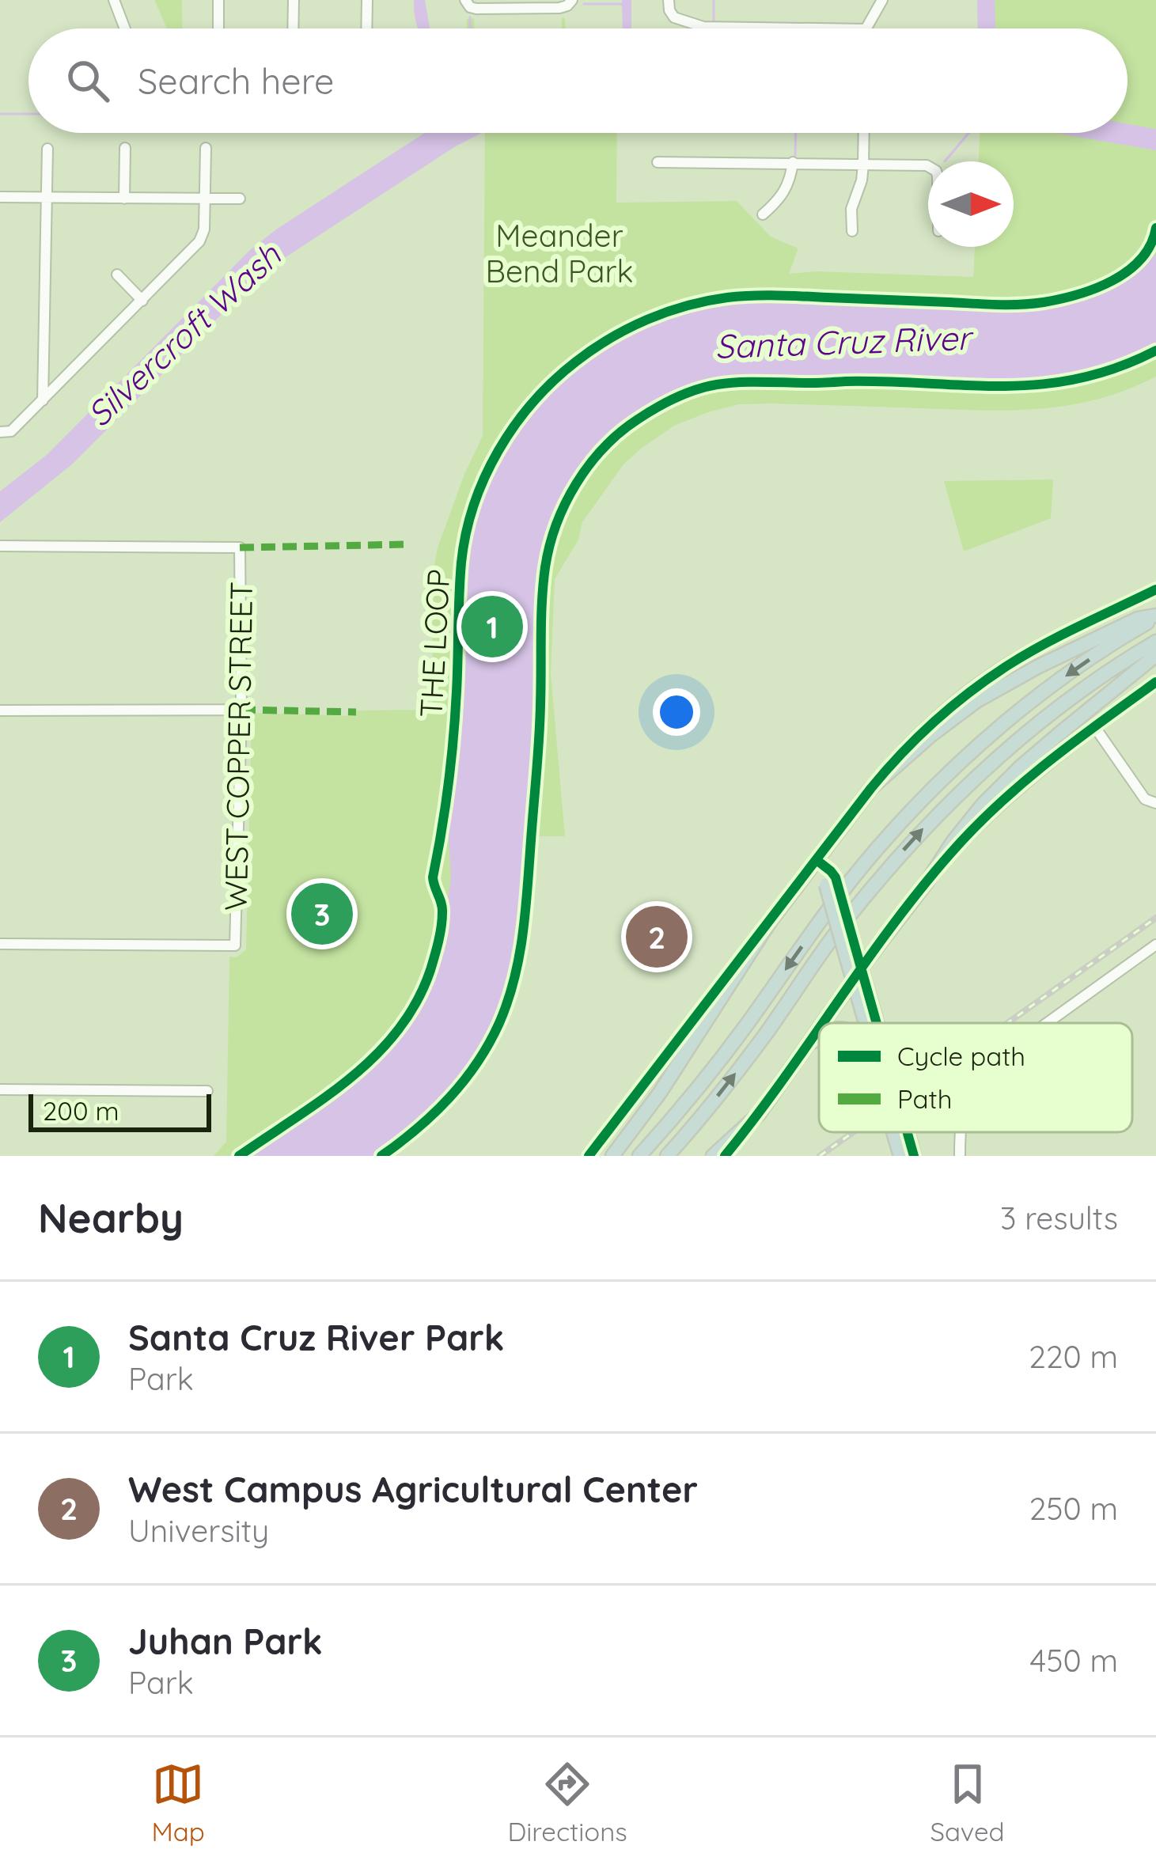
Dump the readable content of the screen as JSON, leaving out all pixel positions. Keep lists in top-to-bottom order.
{
  "streets": {
    "street": ["WEST COPPER STREET"],
    "cycle path": ["THE LOOP"]
  },
  "water": ["Silvercroft Wash", "Santa Cruz River"],
  "parks": ["Meander Bend Park"],
  "legend": ["Cycle path", "Path"],
  "scale_bar": "200 m",
  "north": "right",
  "page": {
    "search": "Search here",
    "pins": ["1", "3", "2"],
    "scale": "200 m",
    "heading": ["Nearby", "3 results"],
    "list": [
      {
        "mark": "1",
        "name": "Santa Cruz River Park",
        "note": "Park",
        "value": "220 m"
      },
      {
        "mark": "2",
        "name": "West Campus Agricultural Center",
        "note": "University",
        "value": "250 m"
      },
      {
        "mark": "3",
        "name": "Juhan Park",
        "note": "Park",
        "value": "450 m"
      }
    ],
    "nav": ["Map", "Directions", "Saved"]
  }
}
